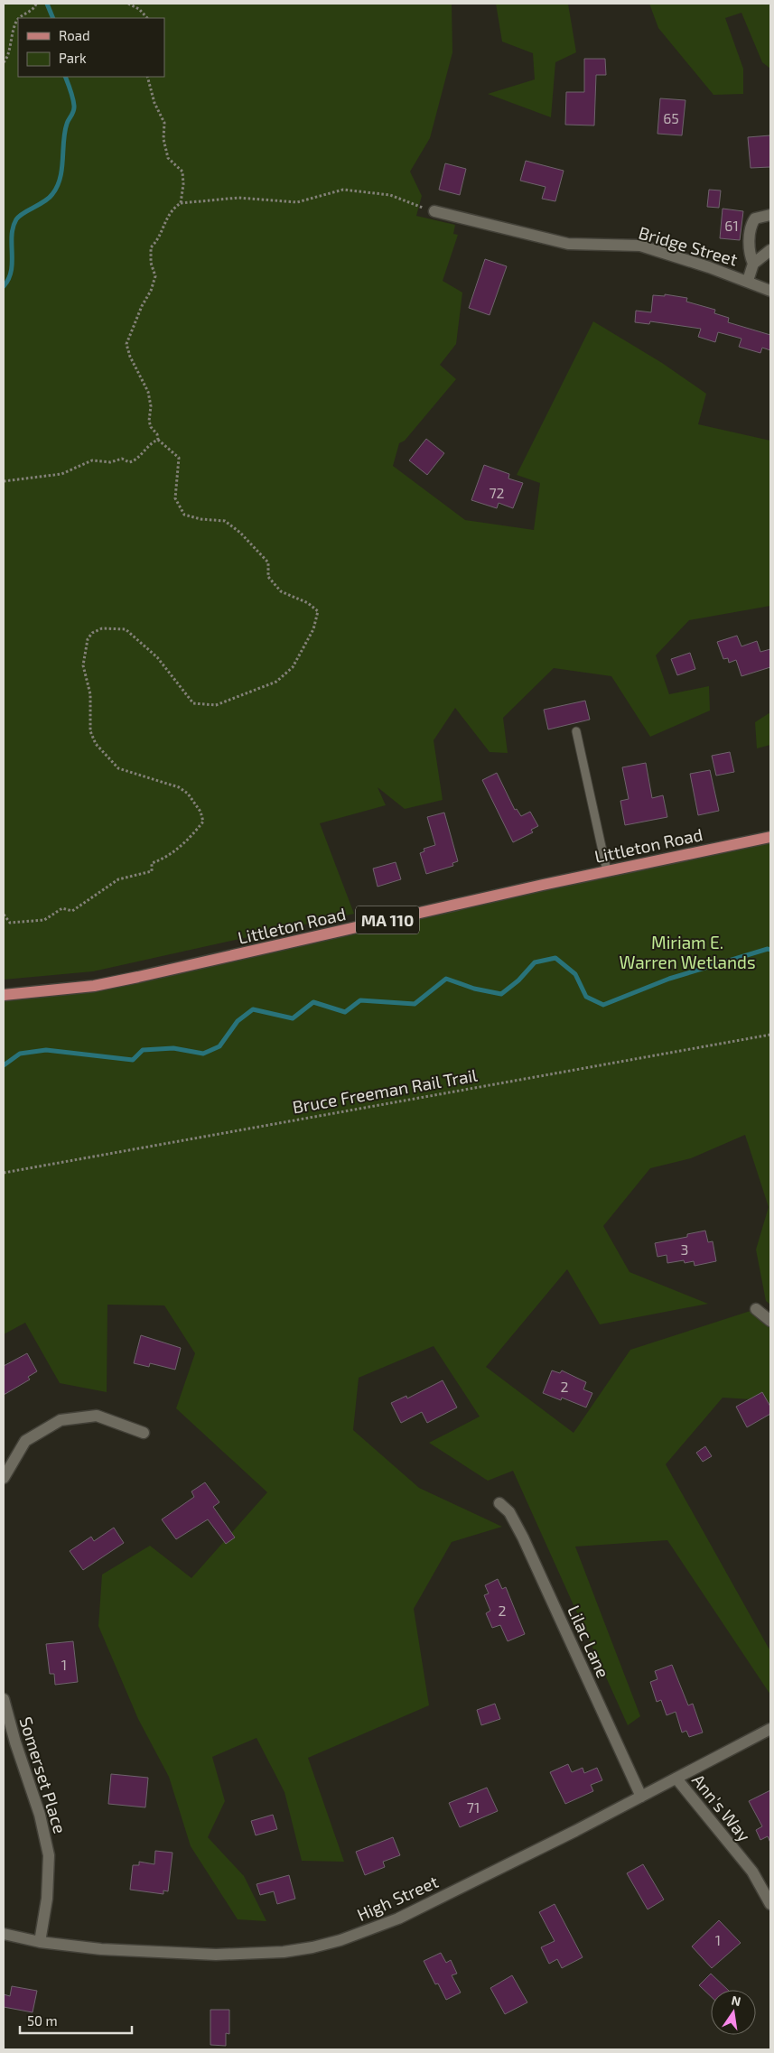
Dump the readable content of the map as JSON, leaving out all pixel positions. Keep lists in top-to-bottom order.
{
  "streets": {
    "main road": ["Littleton Road", "MA 110"],
    "street": [
      "Bridge Street",
      "Lilac Lane",
      "Somerset Place",
      "Ann's Way",
      "High Street"
    ],
    "path": ["Bruce Freeman Rail Trail"]
  },
  "crossings": [
    ["Lilac Lane", "High Street"],
    ["Somerset Place", "High Street"],
    ["Ann's Way", "High Street"]
  ],
  "parks": ["Miriam E. Warren Wetlands"],
  "house_numbers": [
    "65",
    "61",
    "72",
    "3",
    "2",
    "2",
    "1",
    "71",
    "1"
  ],
  "legend": ["Road", "Park"],
  "scale_bar": "50 m",
  "north": "top"
}
